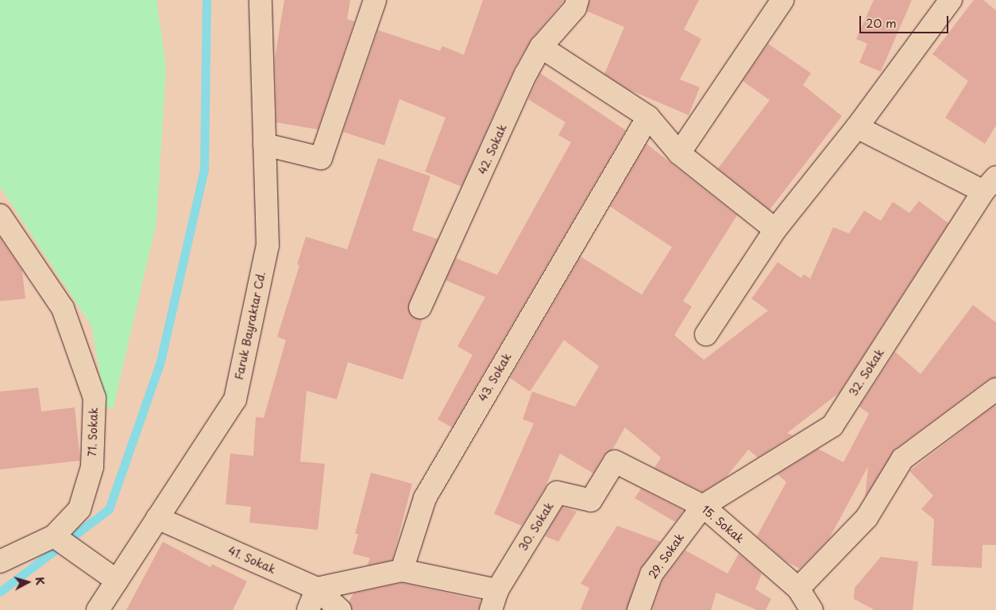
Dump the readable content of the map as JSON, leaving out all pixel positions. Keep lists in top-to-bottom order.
{
  "streets": {
    "street": [
      "42. Sokak",
      "Faruk Bayraktar Cd.",
      "32. Sokak",
      "43. Sokak",
      "71. Sokak",
      "15. Sokak",
      "30. Sokak",
      "29. Sokak",
      "41. Sokak"
    ]
  },
  "crossings": [
    ["Faruk Bayraktar Cd.", "41. Sokak"],
    ["32. Sokak", "15. Sokak"],
    ["32. Sokak", "29. Sokak"],
    ["15. Sokak", "30. Sokak"],
    ["15. Sokak", "29. Sokak"]
  ],
  "scale_bar": "20 m",
  "north": "right"
}
